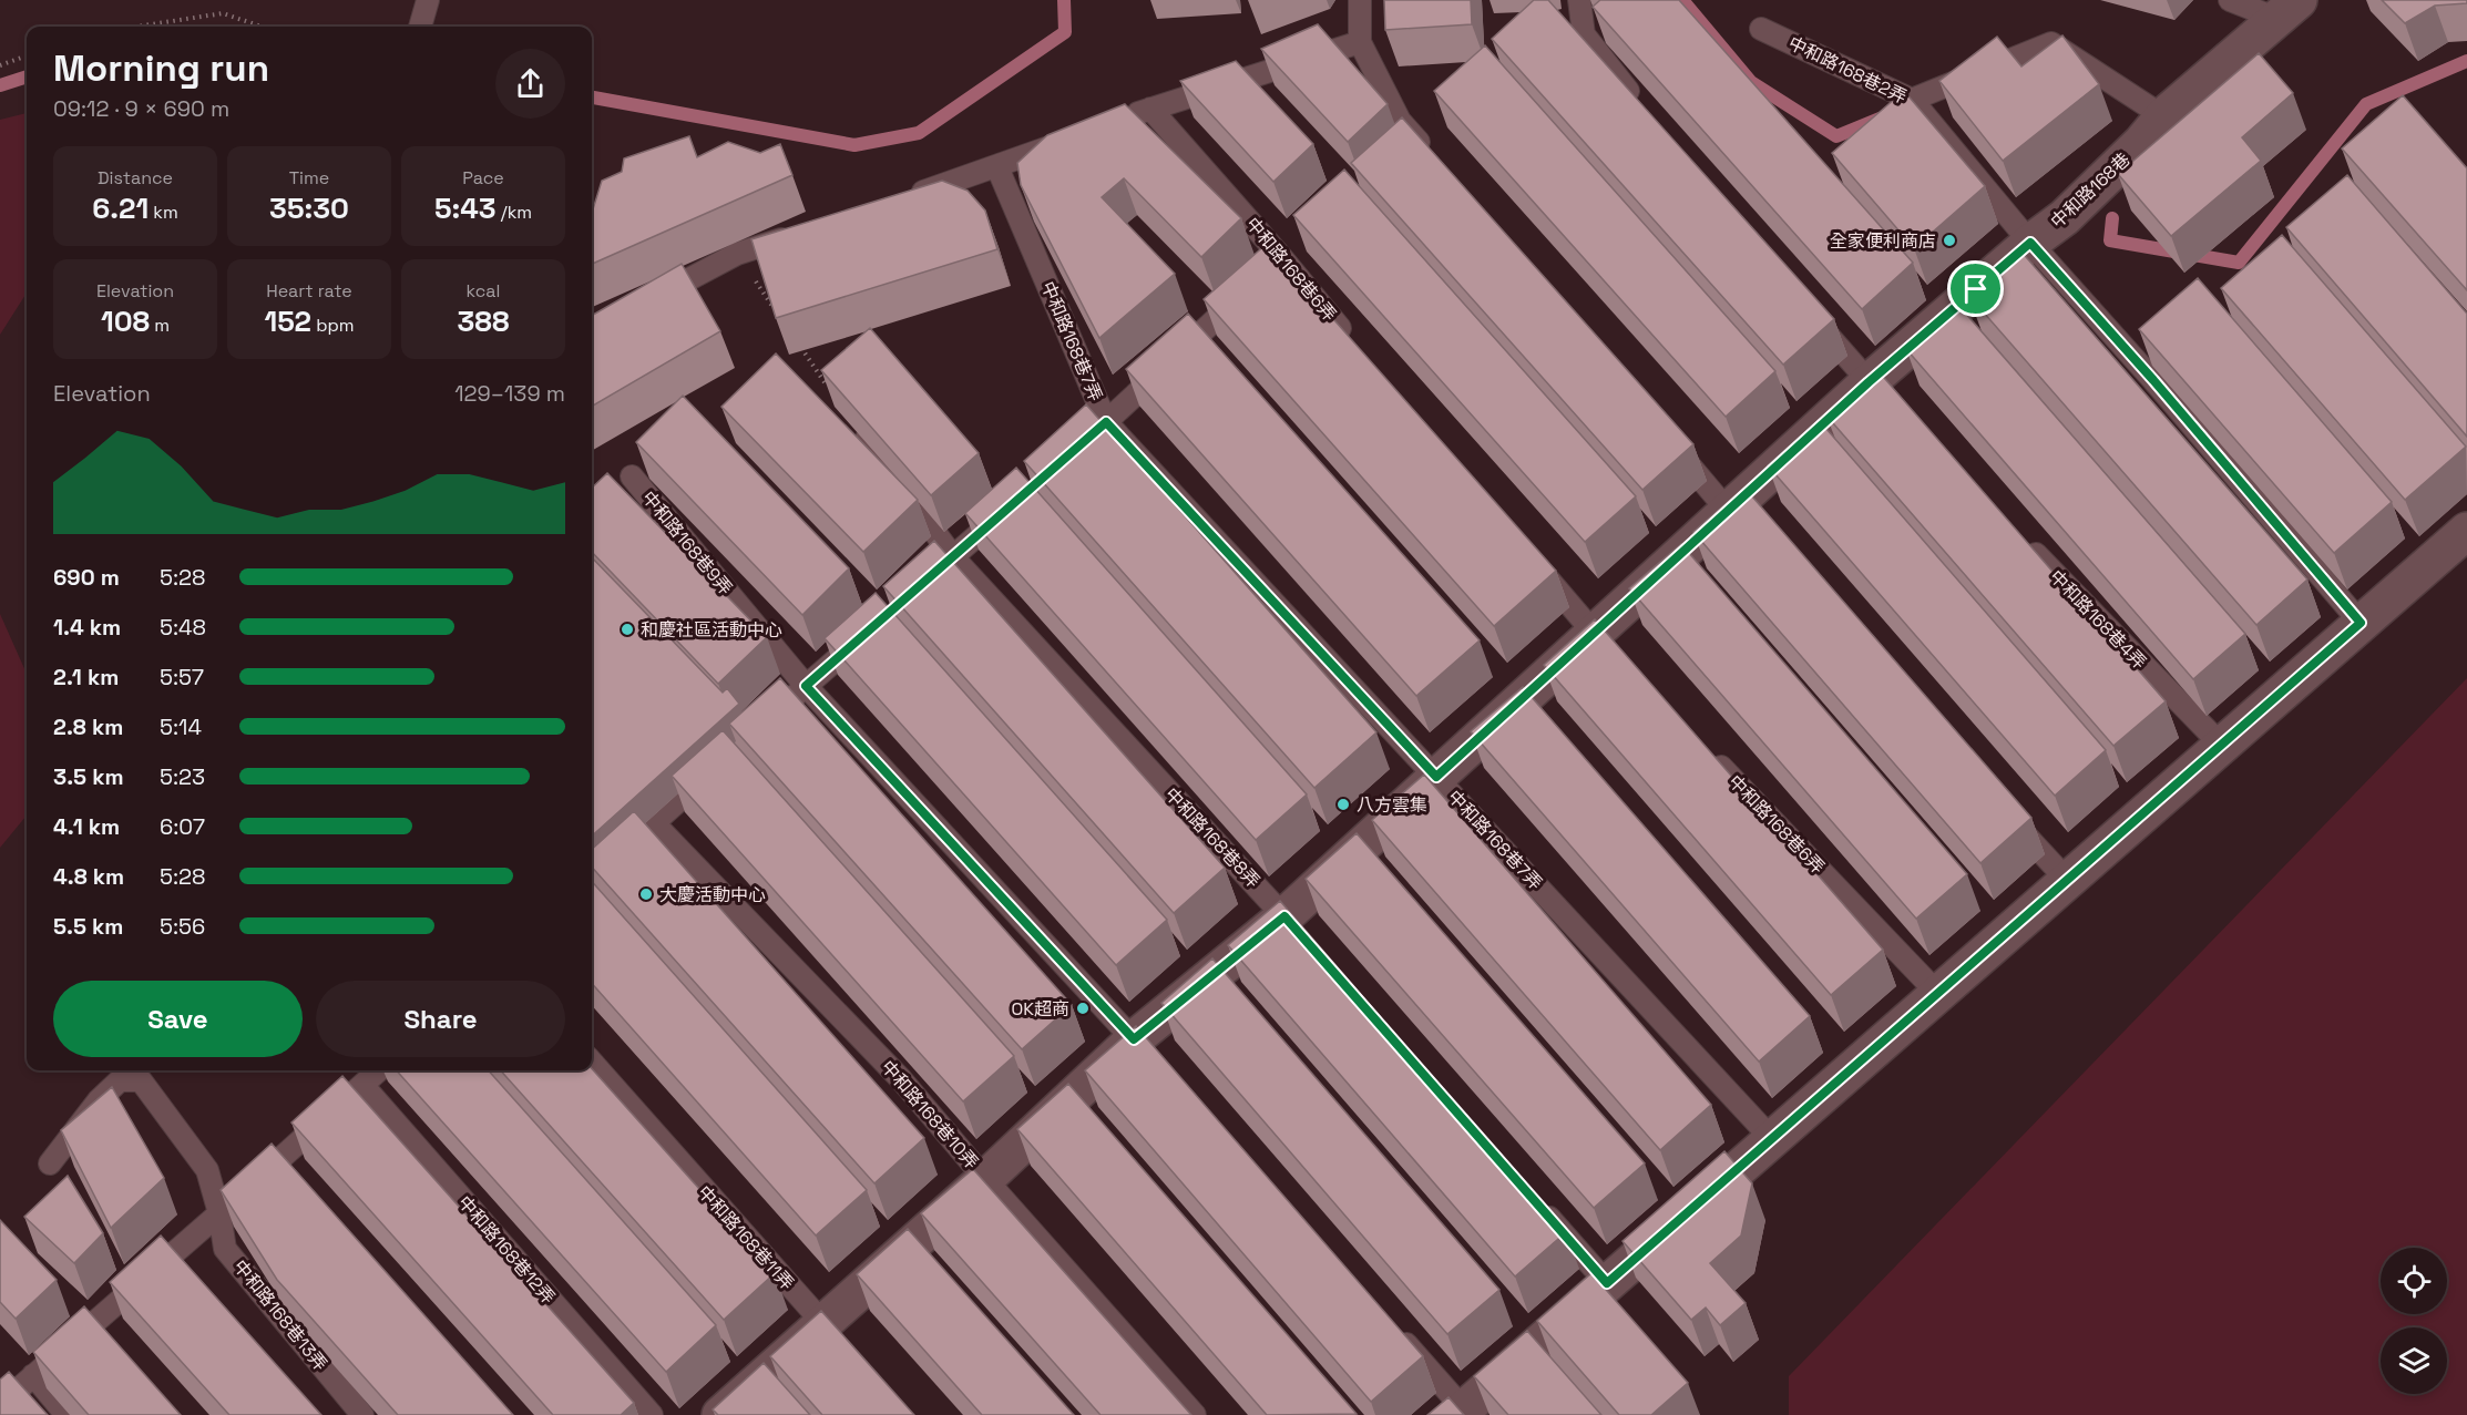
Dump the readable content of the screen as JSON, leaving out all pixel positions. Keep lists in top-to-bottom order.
{
  "streets": {
    "street": ["中和路168巷"],
    "lane": [
      "中和路168巷2弄",
      "中和路168巷6弄",
      "中和路168巷7弄",
      "中和路168巷9弄",
      "中和路168巷4弄",
      "中和路168巷8弄",
      "中和路168巷10弄",
      "中和路168巷11弄",
      "中和路168巷12弄",
      "中和路168巷13弄"
    ]
  },
  "crossings": [
    ["中和路168巷2弄", "中和路168巷"],
    ["中和路168巷", "中和路168巷7弄"],
    ["中和路168巷", "中和路168巷9弄"],
    ["中和路168巷", "中和路168巷8弄"],
    ["中和路168巷", "中和路168巷10弄"],
    ["中和路168巷", "中和路168巷11弄"]
  ],
  "places": [
    "全家便利商店",
    "和慶社區活動中心",
    "八方雲集",
    "大慶活動中心",
    "OK超商"
  ],
  "page": {
    "heading": ["Morning run", "09:12 · 9 × 690 m"],
    "stats": [
      ["Distance", "6.21 km"],
      ["Time", "35:30"],
      ["Pace", "5:43 /km"],
      ["Elevation", "108 m"],
      ["Heart rate", "152 bpm"],
      ["kcal", "388"]
    ],
    "chart": ["Elevation", "129–139 m"],
    "list": [
      {
        "name": "690 m",
        "note": "5:28"
      },
      {
        "name": "1.4 km",
        "note": "5:48"
      },
      {
        "name": "2.1 km",
        "note": "5:57"
      },
      {
        "name": "2.8 km",
        "note": "5:14"
      },
      {
        "name": "3.5 km",
        "note": "5:23"
      },
      {
        "name": "4.1 km",
        "note": "6:07"
      },
      {
        "name": "4.8 km",
        "note": "5:28"
      },
      {
        "name": "5.5 km",
        "note": "5:56"
      }
    ],
    "buttons": ["Save", "Share"]
  }
}
